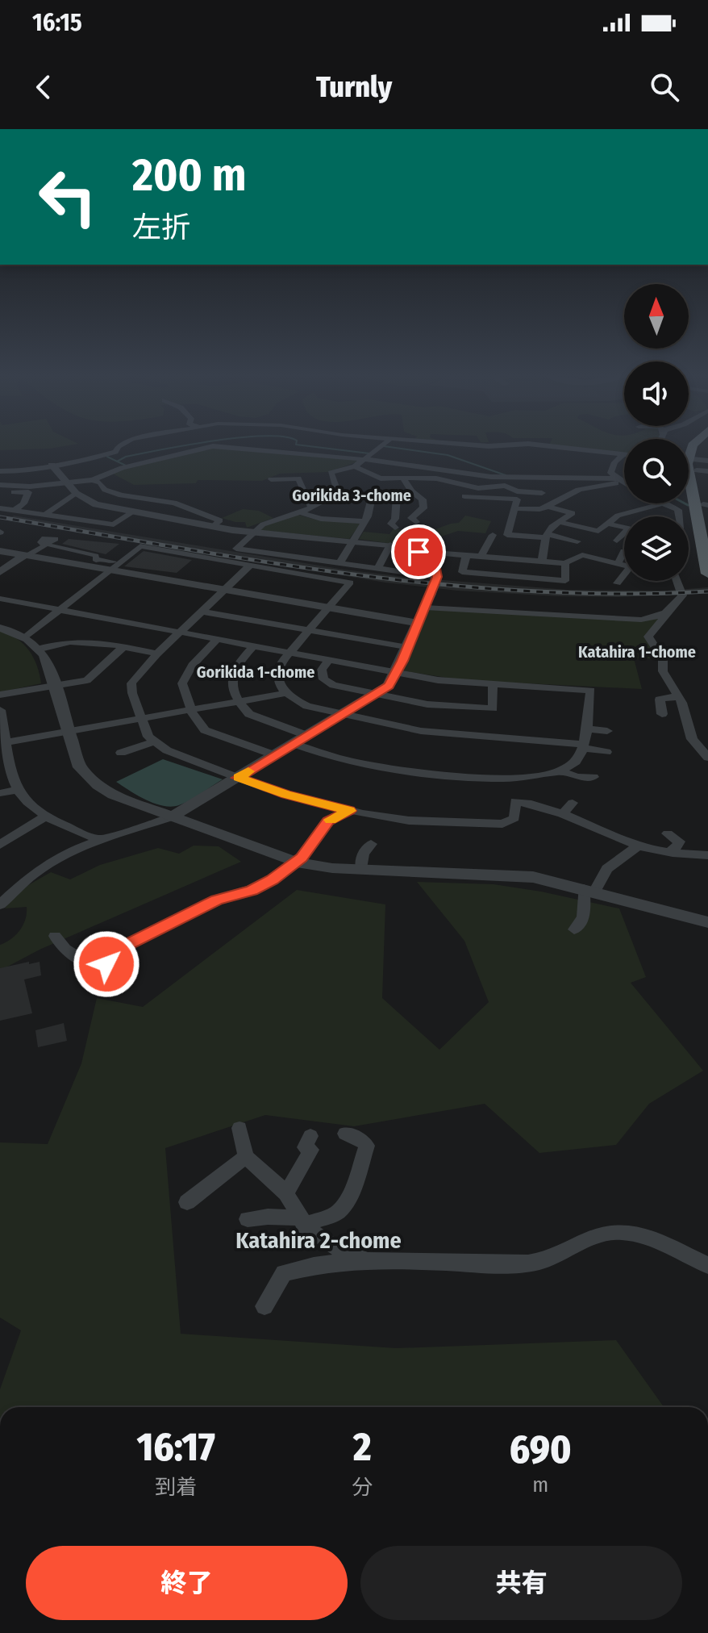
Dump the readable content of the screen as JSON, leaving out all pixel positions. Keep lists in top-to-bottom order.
{
  "districts": [
    "Gorikida 3-chome",
    "Katahira 1-chome",
    "Gorikida 1-chome",
    "Katahira 2-chome"
  ],
  "north": "top",
  "page": {
    "status": "16:15",
    "header": "Turnly",
    "turn": ["200 m", "左折"],
    "eta": [
      "16:17",
      "到着",
      "2",
      "分",
      "690",
      "m"
    ],
    "buttons": ["終了", "共有"]
  }
}
